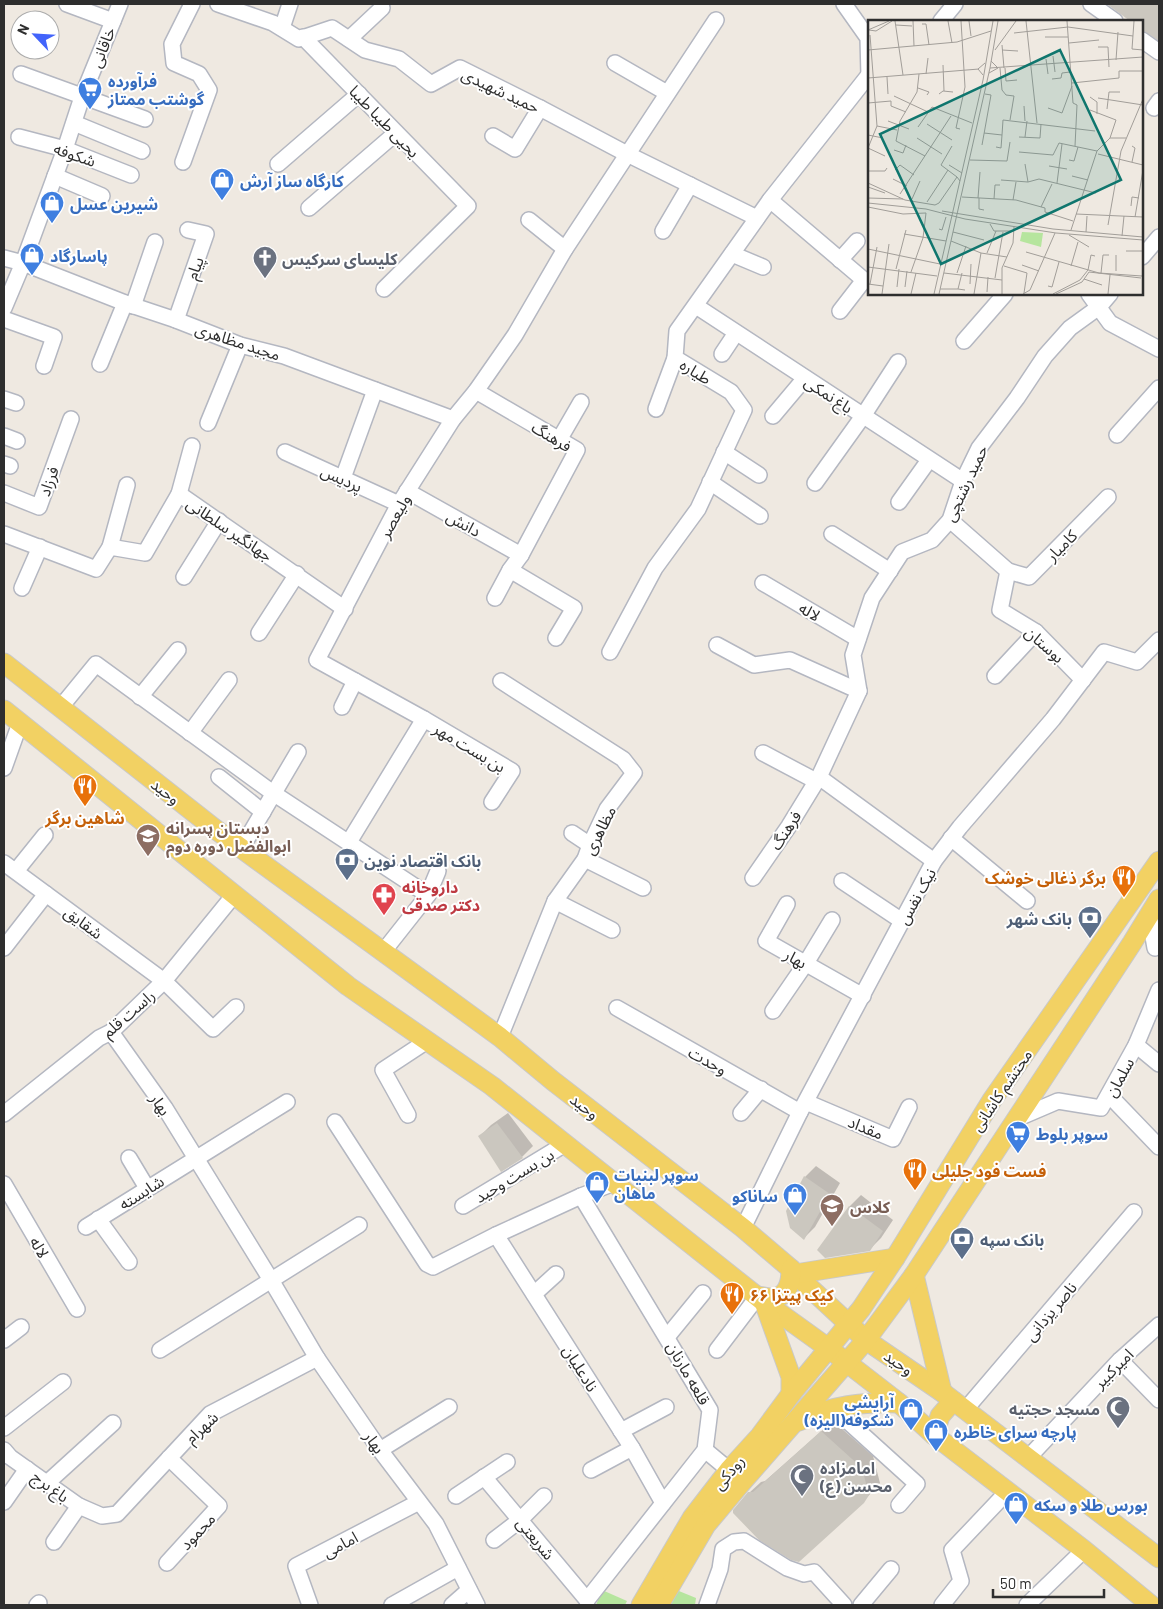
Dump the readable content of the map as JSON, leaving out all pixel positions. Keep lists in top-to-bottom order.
{
  "streets": {
    "main road": ["وحید", "محتشم کاشانی", "رودکی"],
    "street": [
      "خاقانی",
      "حمید شهیدی",
      "یحیی طیبا طیبا",
      "شکوفه",
      "پیام",
      "مجید مظاهری",
      "طیاره",
      "باغ نمکی",
      "فرهنگ",
      "پردیس",
      "فرزاد",
      "حمید رشتچی",
      "ولیعصر",
      "دانش",
      "جهانگیر سلطانی",
      "کامیار",
      "لاله",
      "بوستان",
      "بن بست مهر",
      "مظاهری",
      "نیک نفس",
      "شقایق",
      "بهار",
      "راست قلم",
      "وحدت",
      "سلمان",
      "مقداد",
      "بن بست وحید",
      "شایسته",
      "ناصر یزدانی",
      "نادعلیان",
      "امیرکبیر",
      "قلعه مارنان",
      "شهرام",
      "باغ برج",
      "محمود",
      "شریعتی",
      "امامی"
    ]
  },
  "crossings": [
    ["خاقانی", "شکوفه"],
    ["خاقانی", "مجید مظاهری"],
    ["حمید شهیدی", "یحیی طیبا طیبا"],
    ["حمید شهیدی", "طیاره"],
    ["حمید شهیدی", "ولیعصر"],
    ["پیام", "مجید مظاهری"],
    ["مجید مظاهری", "ولیعصر"],
    ["طیاره", "باغ نمکی"],
    ["باغ نمکی", "حمید رشتچی"],
    ["فرهنگ", "ولیعصر"],
    ["فرهنگ", "دانش"],
    ["پردیس", "ولیعصر"],
    ["حمید رشتچی", "لاله"],
    ["ولیعصر", "دانش"],
    ["ولیعصر", "جهانگیر سلطانی"],
    ["ولیعصر", "بن بست مهر"],
    ["کامیار", "بوستان"],
    ["بوستان", "نیک نفس"],
    ["وحید", "مظاهری"],
    ["وحید", "نیک نفس"],
    ["وحید", "راست قلم"],
    ["وحید", "محتشم کاشانی"],
    ["وحید", "بن بست وحید"],
    ["وحید", "ناصر یزدانی"],
    ["وحید", "امیرکبیر"],
    ["وحید", "رودکی"],
    ["نیک نفس", "بهار"],
    ["نیک نفس", "وحدت"],
    ["نیک نفس", "مقداد"],
    ["شقایق", "راست قلم"],
    ["بهار", "راست قلم"],
    ["بهار", "شایسته"],
    ["بهار", "شهرام"],
    ["بهار", "امامی"],
    ["وحدت", "مقداد"],
    ["سلمان", "محتشم کاشانی"],
    ["محتشم کاشانی", "رودکی"],
    ["شهرام", "باغ برج"],
    ["شهرام", "محمود"]
  ],
  "places": {
    "supermarket": ["فرآورده گوشتب ممتاز", "سوپر بلوط"],
    "shop": [
      "کارگاه ساز آرش",
      "شیرین عسل",
      "پاسارگاد",
      "سوپر لبنیات ماهان",
      "ساناکو",
      "آرایشی شکوفه(الیزه)",
      "پارچه سرای خاطره",
      "بورس طلا و سکه"
    ],
    "church": ["کلیسای سرکیس"],
    "restaurant": [
      "شاهین برگر",
      "برگر ذغالی خوشک",
      "فست فود جلیلی",
      "کیک پیتزا ۶۶"
    ],
    "school or university": ["دبستان پسرانه ابوالفضل دوره دوم", "کلاس"],
    "bank": ["بانک اقتصاد نوین", "بانک شهر", "بانک سپه"],
    "pharmacy": ["داروخانه دکتر صدقی"],
    "mosque": ["مسجد حجتیه", "امامزاده محسن (ع)"]
  },
  "scale_bar": "50 m",
  "north": "top left"
}
